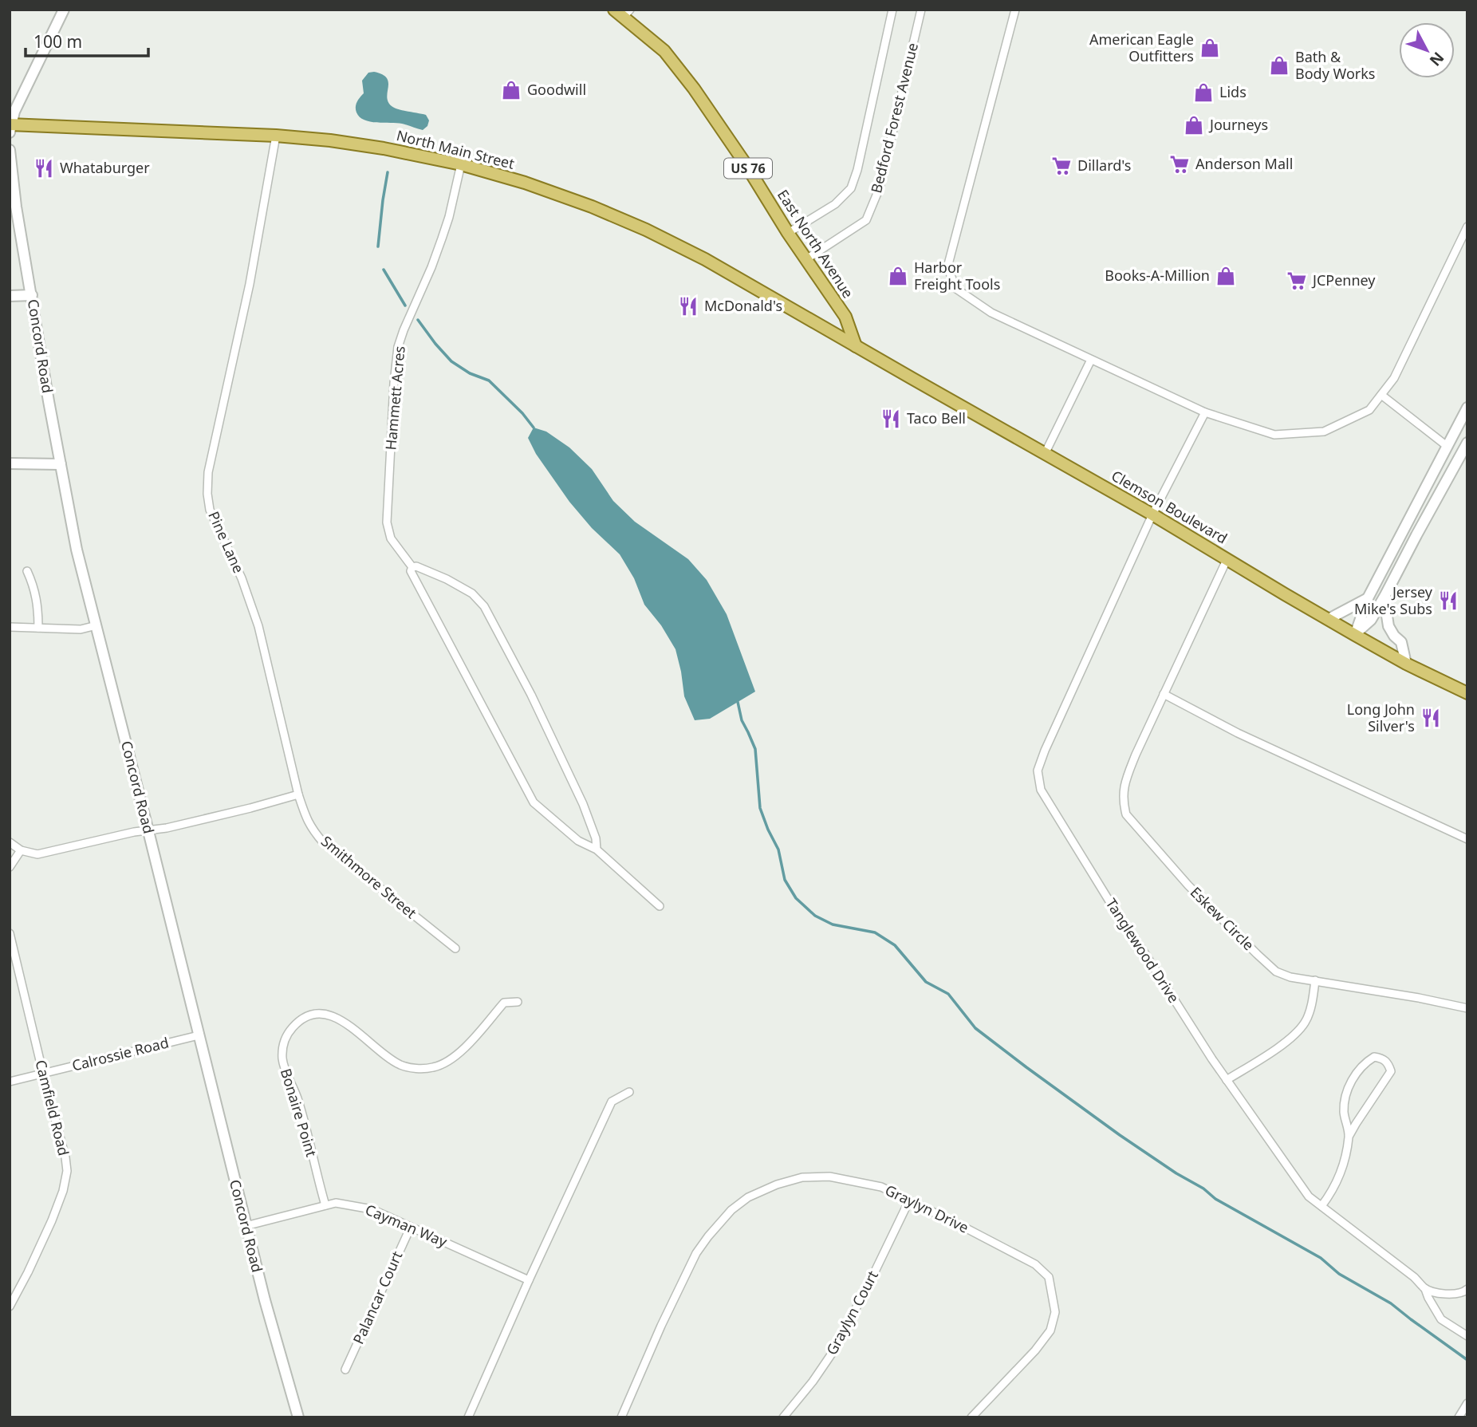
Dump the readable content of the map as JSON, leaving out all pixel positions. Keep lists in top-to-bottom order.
{
  "streets": {
    "main road": [
      "North Main Street",
      "US 76",
      "East North Avenue",
      "Clemson Boulevard"
    ],
    "street": [
      "Bedford Forest Avenue",
      "Concord Road",
      "Hammett Acres",
      "Pine Lane",
      "Smithmore Street",
      "Eskew Circle",
      "Tanglewood Drive",
      "Calrossie Road",
      "Camfield Road",
      "Bonaire Point",
      "Graylyn Drive",
      "Cayman Way",
      "Palancar Court",
      "Graylyn Court"
    ]
  },
  "crossings": [
    ["Bedford Forest Avenue", "East North Avenue"],
    ["North Main Street", "East North Avenue"],
    ["North Main Street", "Hammett Acres"],
    ["North Main Street", "Clemson Boulevard"],
    ["North Main Street", "Pine Lane"],
    ["East North Avenue", "Clemson Boulevard"],
    ["Concord Road", "Calrossie Road"],
    ["Concord Road", "Cayman Way"],
    ["Clemson Boulevard", "Eskew Circle"],
    ["Clemson Boulevard", "Tanglewood Drive"],
    ["Pine Lane", "Smithmore Street"],
    ["Calrossie Road", "Camfield Road"],
    ["Bonaire Point", "Cayman Way"],
    ["Graylyn Drive", "Graylyn Court"],
    ["Cayman Way", "Palancar Court"]
  ],
  "places": {
    "shop": [
      "American Eagle Outfitters",
      "Bath & Body Works",
      "Goodwill",
      "Lids",
      "Journeys",
      "Harbor Freight Tools",
      "Books-A-Million"
    ],
    "supermarket": ["Anderson Mall", "Dillard's", "JCPenney"],
    "restaurant": [
      "Whataburger",
      "McDonald's",
      "Taco Bell",
      "Jersey Mike's Subs",
      "Long John Silver's"
    ]
  },
  "scale_bar": "100 m",
  "north": "bottom right"
}
